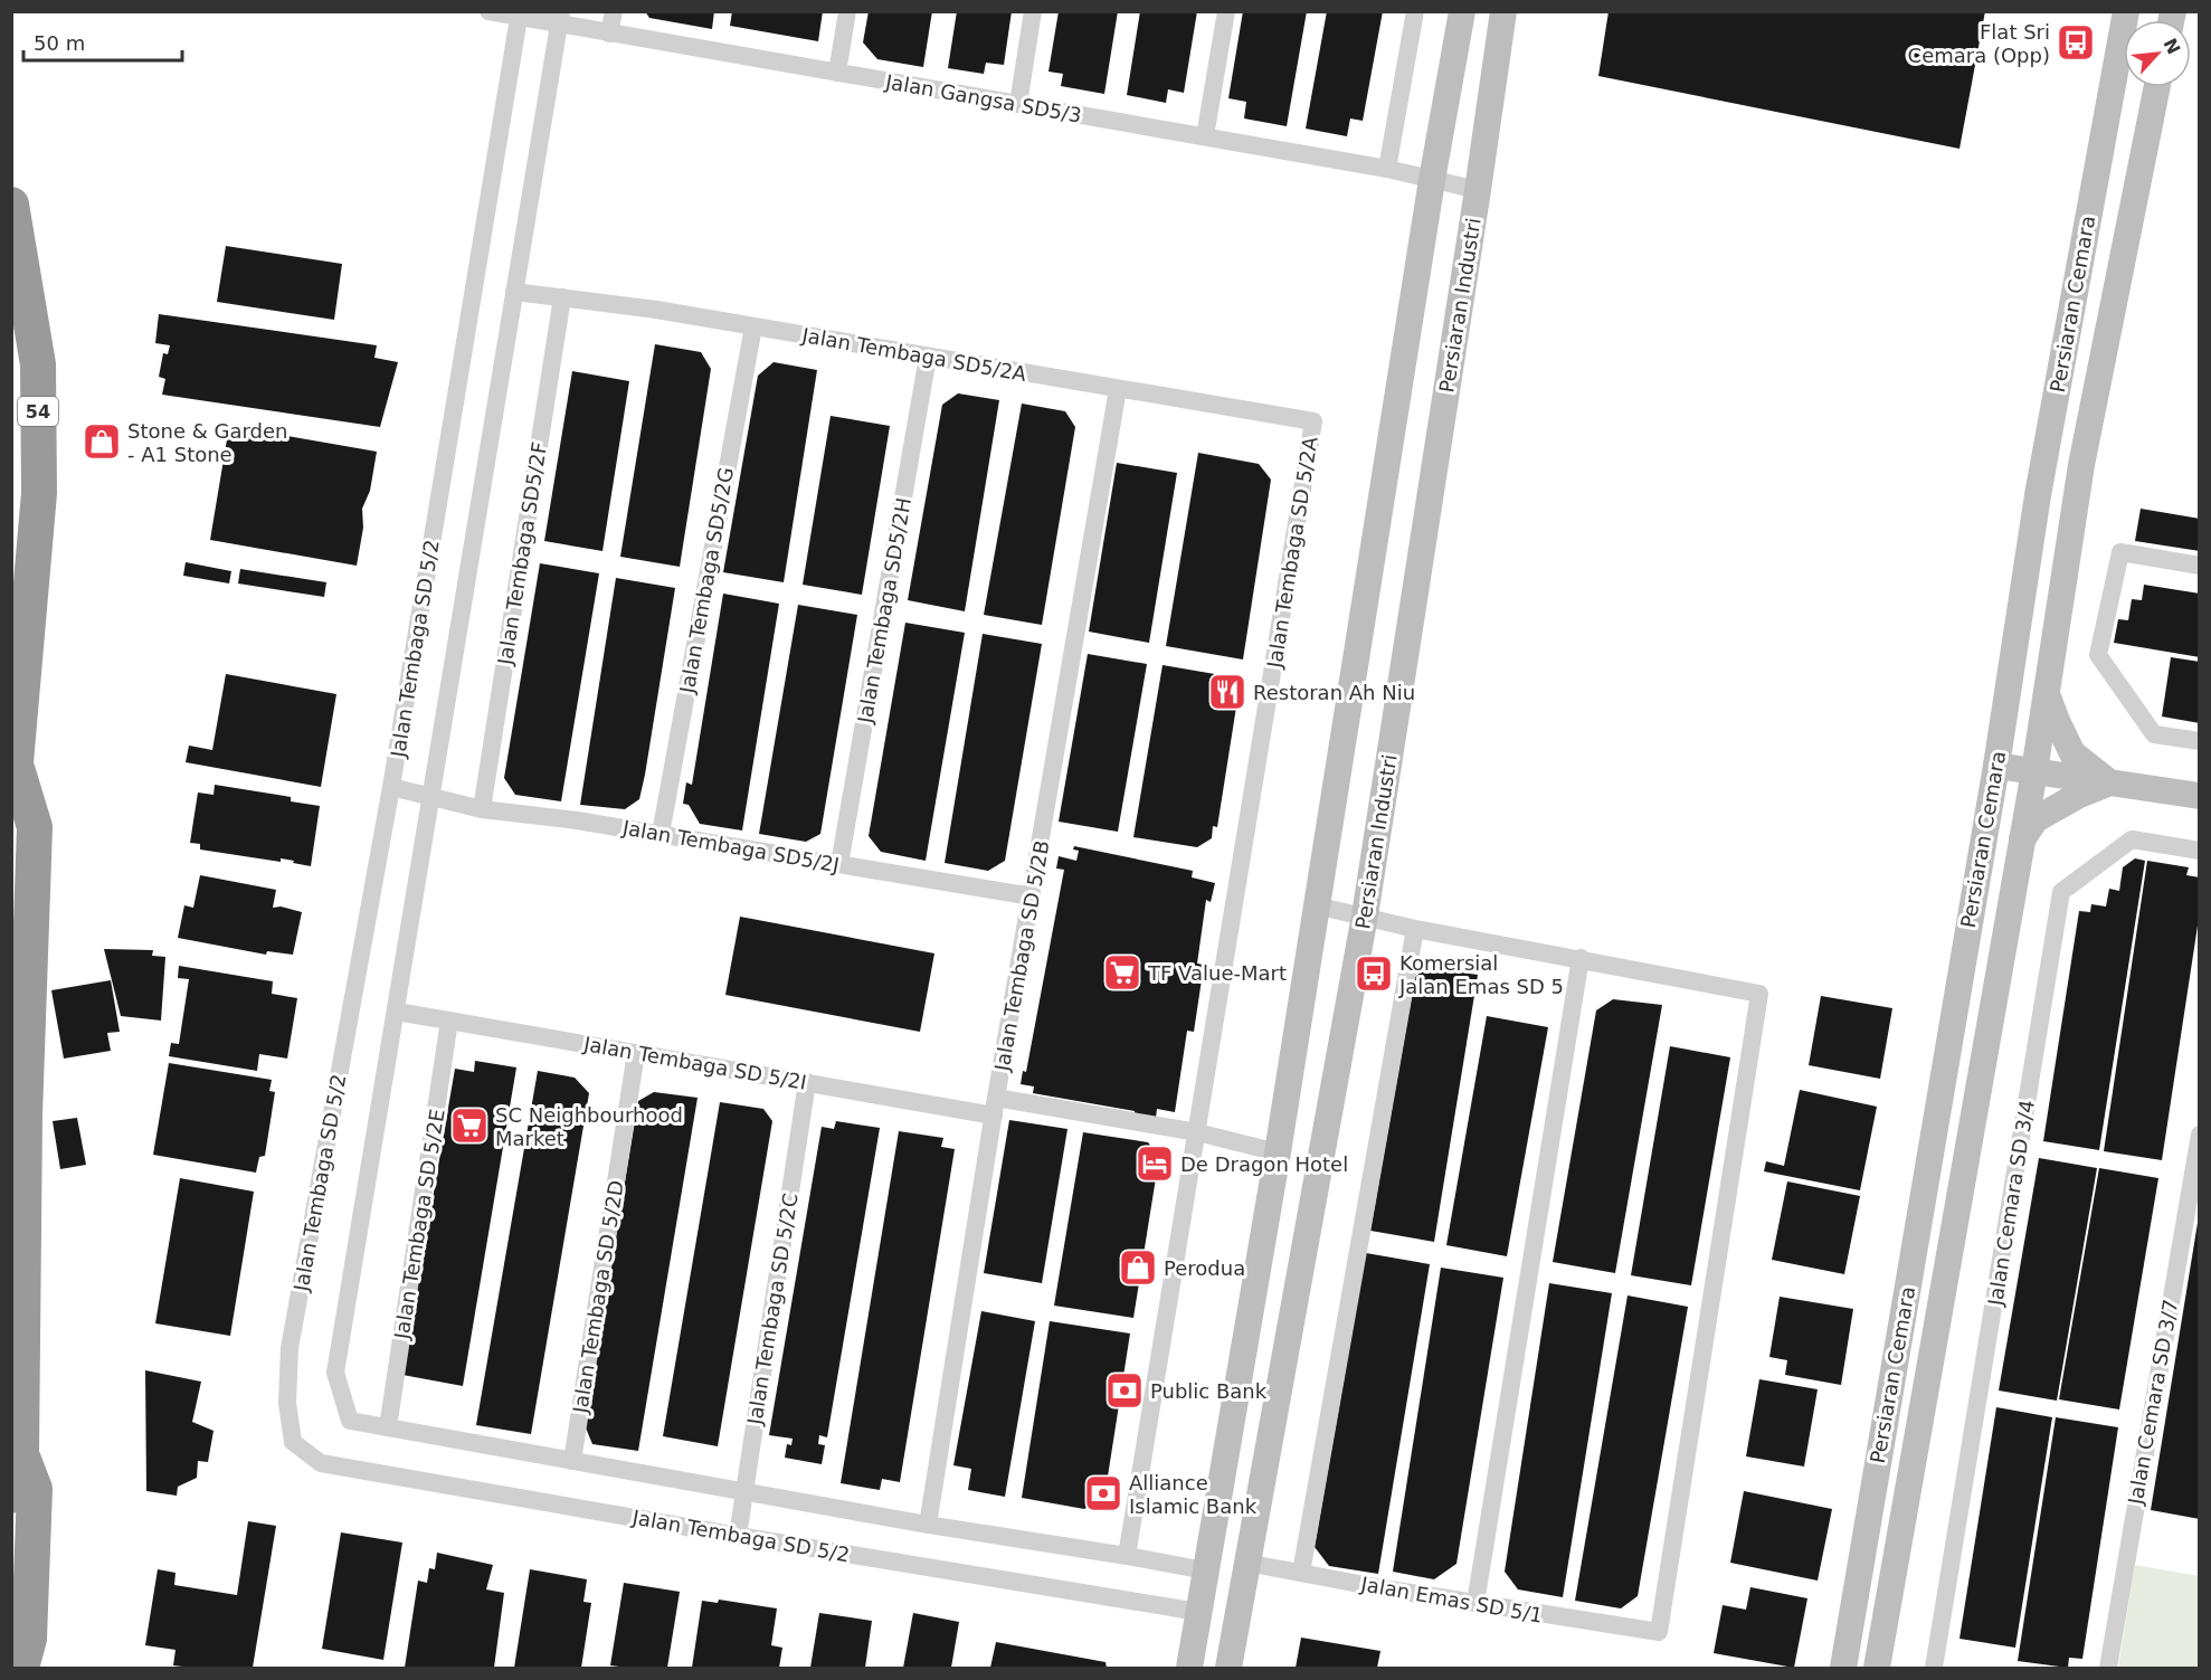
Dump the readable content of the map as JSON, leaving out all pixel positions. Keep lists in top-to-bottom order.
{
  "streets": {
    "highway": ["54"],
    "street": [
      "Jalan Gangsa SD5/3",
      "Persiaran Cemara",
      "Persiaran Industri",
      "Jalan Tembaga SD5/2A",
      "Jalan Tembaga SD 5/2A",
      "Jalan Tembaga SD5/2F",
      "Jalan Tembaga SD5/2G",
      "Jalan Tembaga SD5/2H",
      "Jalan Tembaga SD 5/2",
      "Jalan Tembaga SD5/2J",
      "Jalan Tembaga SD 5/2B",
      "Jalan Tembaga SD 5/2I",
      "Jalan Cemara SD 3/4",
      "Jalan Tembaga SD 5/2E",
      "Jalan Tembaga SD 5/2D",
      "Jalan Tembaga SD 5/2C",
      "Jalan Cemara SD 3/7",
      "Jalan Emas SD 5/1"
    ]
  },
  "crossings": [
    ["Jalan Gangsa SD5/3", "Persiaran Industri"],
    ["Jalan Gangsa SD5/3", "Jalan Tembaga SD 5/2"],
    ["Persiaran Industri", "Jalan Emas SD 5/1"],
    ["Jalan Tembaga SD5/2A", "Jalan Tembaga SD 5/2A"],
    ["Jalan Tembaga SD5/2A", "Jalan Tembaga SD5/2F"],
    ["Jalan Tembaga SD5/2A", "Jalan Tembaga SD5/2G"],
    ["Jalan Tembaga SD5/2A", "Jalan Tembaga SD5/2H"],
    ["Jalan Tembaga SD5/2A", "Jalan Tembaga SD 5/2"],
    ["Jalan Tembaga SD5/2A", "Jalan Tembaga SD 5/2B"],
    ["Jalan Tembaga SD 5/2A", "Jalan Tembaga SD 5/2"],
    ["Jalan Tembaga SD 5/2A", "Jalan Tembaga SD 5/2I"],
    ["Jalan Tembaga SD5/2F", "Jalan Tembaga SD5/2J"],
    ["Jalan Tembaga SD5/2G", "Jalan Tembaga SD5/2J"],
    ["Jalan Tembaga SD5/2H", "Jalan Tembaga SD5/2J"],
    ["Jalan Tembaga SD 5/2", "Jalan Tembaga SD5/2J"],
    ["Jalan Tembaga SD 5/2", "Jalan Tembaga SD 5/2B"],
    ["Jalan Tembaga SD 5/2", "Jalan Tembaga SD 5/2I"],
    ["Jalan Tembaga SD 5/2", "Jalan Tembaga SD 5/2E"],
    ["Jalan Tembaga SD 5/2", "Jalan Tembaga SD 5/2D"],
    ["Jalan Tembaga SD 5/2", "Jalan Tembaga SD 5/2C"],
    ["Jalan Tembaga SD5/2J", "Jalan Tembaga SD 5/2B"],
    ["Jalan Tembaga SD 5/2B", "Jalan Tembaga SD 5/2I"],
    ["Jalan Tembaga SD 5/2I", "Jalan Tembaga SD 5/2E"],
    ["Jalan Tembaga SD 5/2I", "Jalan Tembaga SD 5/2D"],
    ["Jalan Tembaga SD 5/2I", "Jalan Tembaga SD 5/2C"]
  ],
  "places": {
    "bus stop": ["Flat Sri Cemara (Opp)", "Komersial Jalan Emas SD 5"],
    "shop": ["Stone & Garden - A1 Stone", "Perodua"],
    "restaurant": ["Restoran Ah Niu"],
    "supermarket": ["TF Value-Mart", "SC Neighbourhood Market"],
    "hotel": ["De Dragon Hotel"],
    "bank": ["Public Bank", "Alliance Islamic Bank"]
  },
  "scale_bar": "50 m",
  "north": "top right"
}
